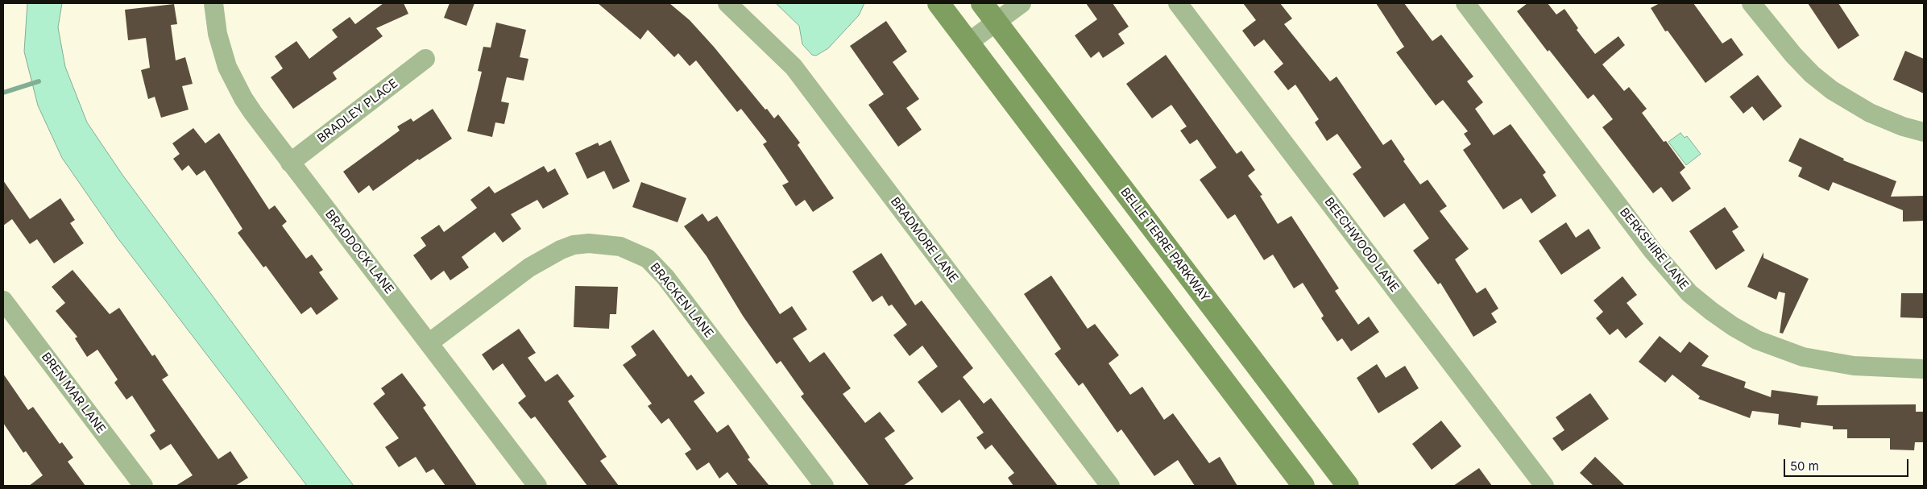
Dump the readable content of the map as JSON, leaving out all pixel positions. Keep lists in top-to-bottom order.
{
  "streets": {
    "main road": ["BELLE TERRE PARKWAY"],
    "street": [
      "BRADLEY PLACE",
      "BRADMORE LANE",
      "BEECHWOOD LANE",
      "BERKSHIRE LANE",
      "BRADDOCK LANE",
      "BRACKEN LANE",
      "BREN MAR LANE"
    ]
  },
  "crossings": [
    ["BRADLEY PLACE", "BRADDOCK LANE"],
    ["BRADDOCK LANE", "BRACKEN LANE"]
  ],
  "scale_bar": "50 m"
}
